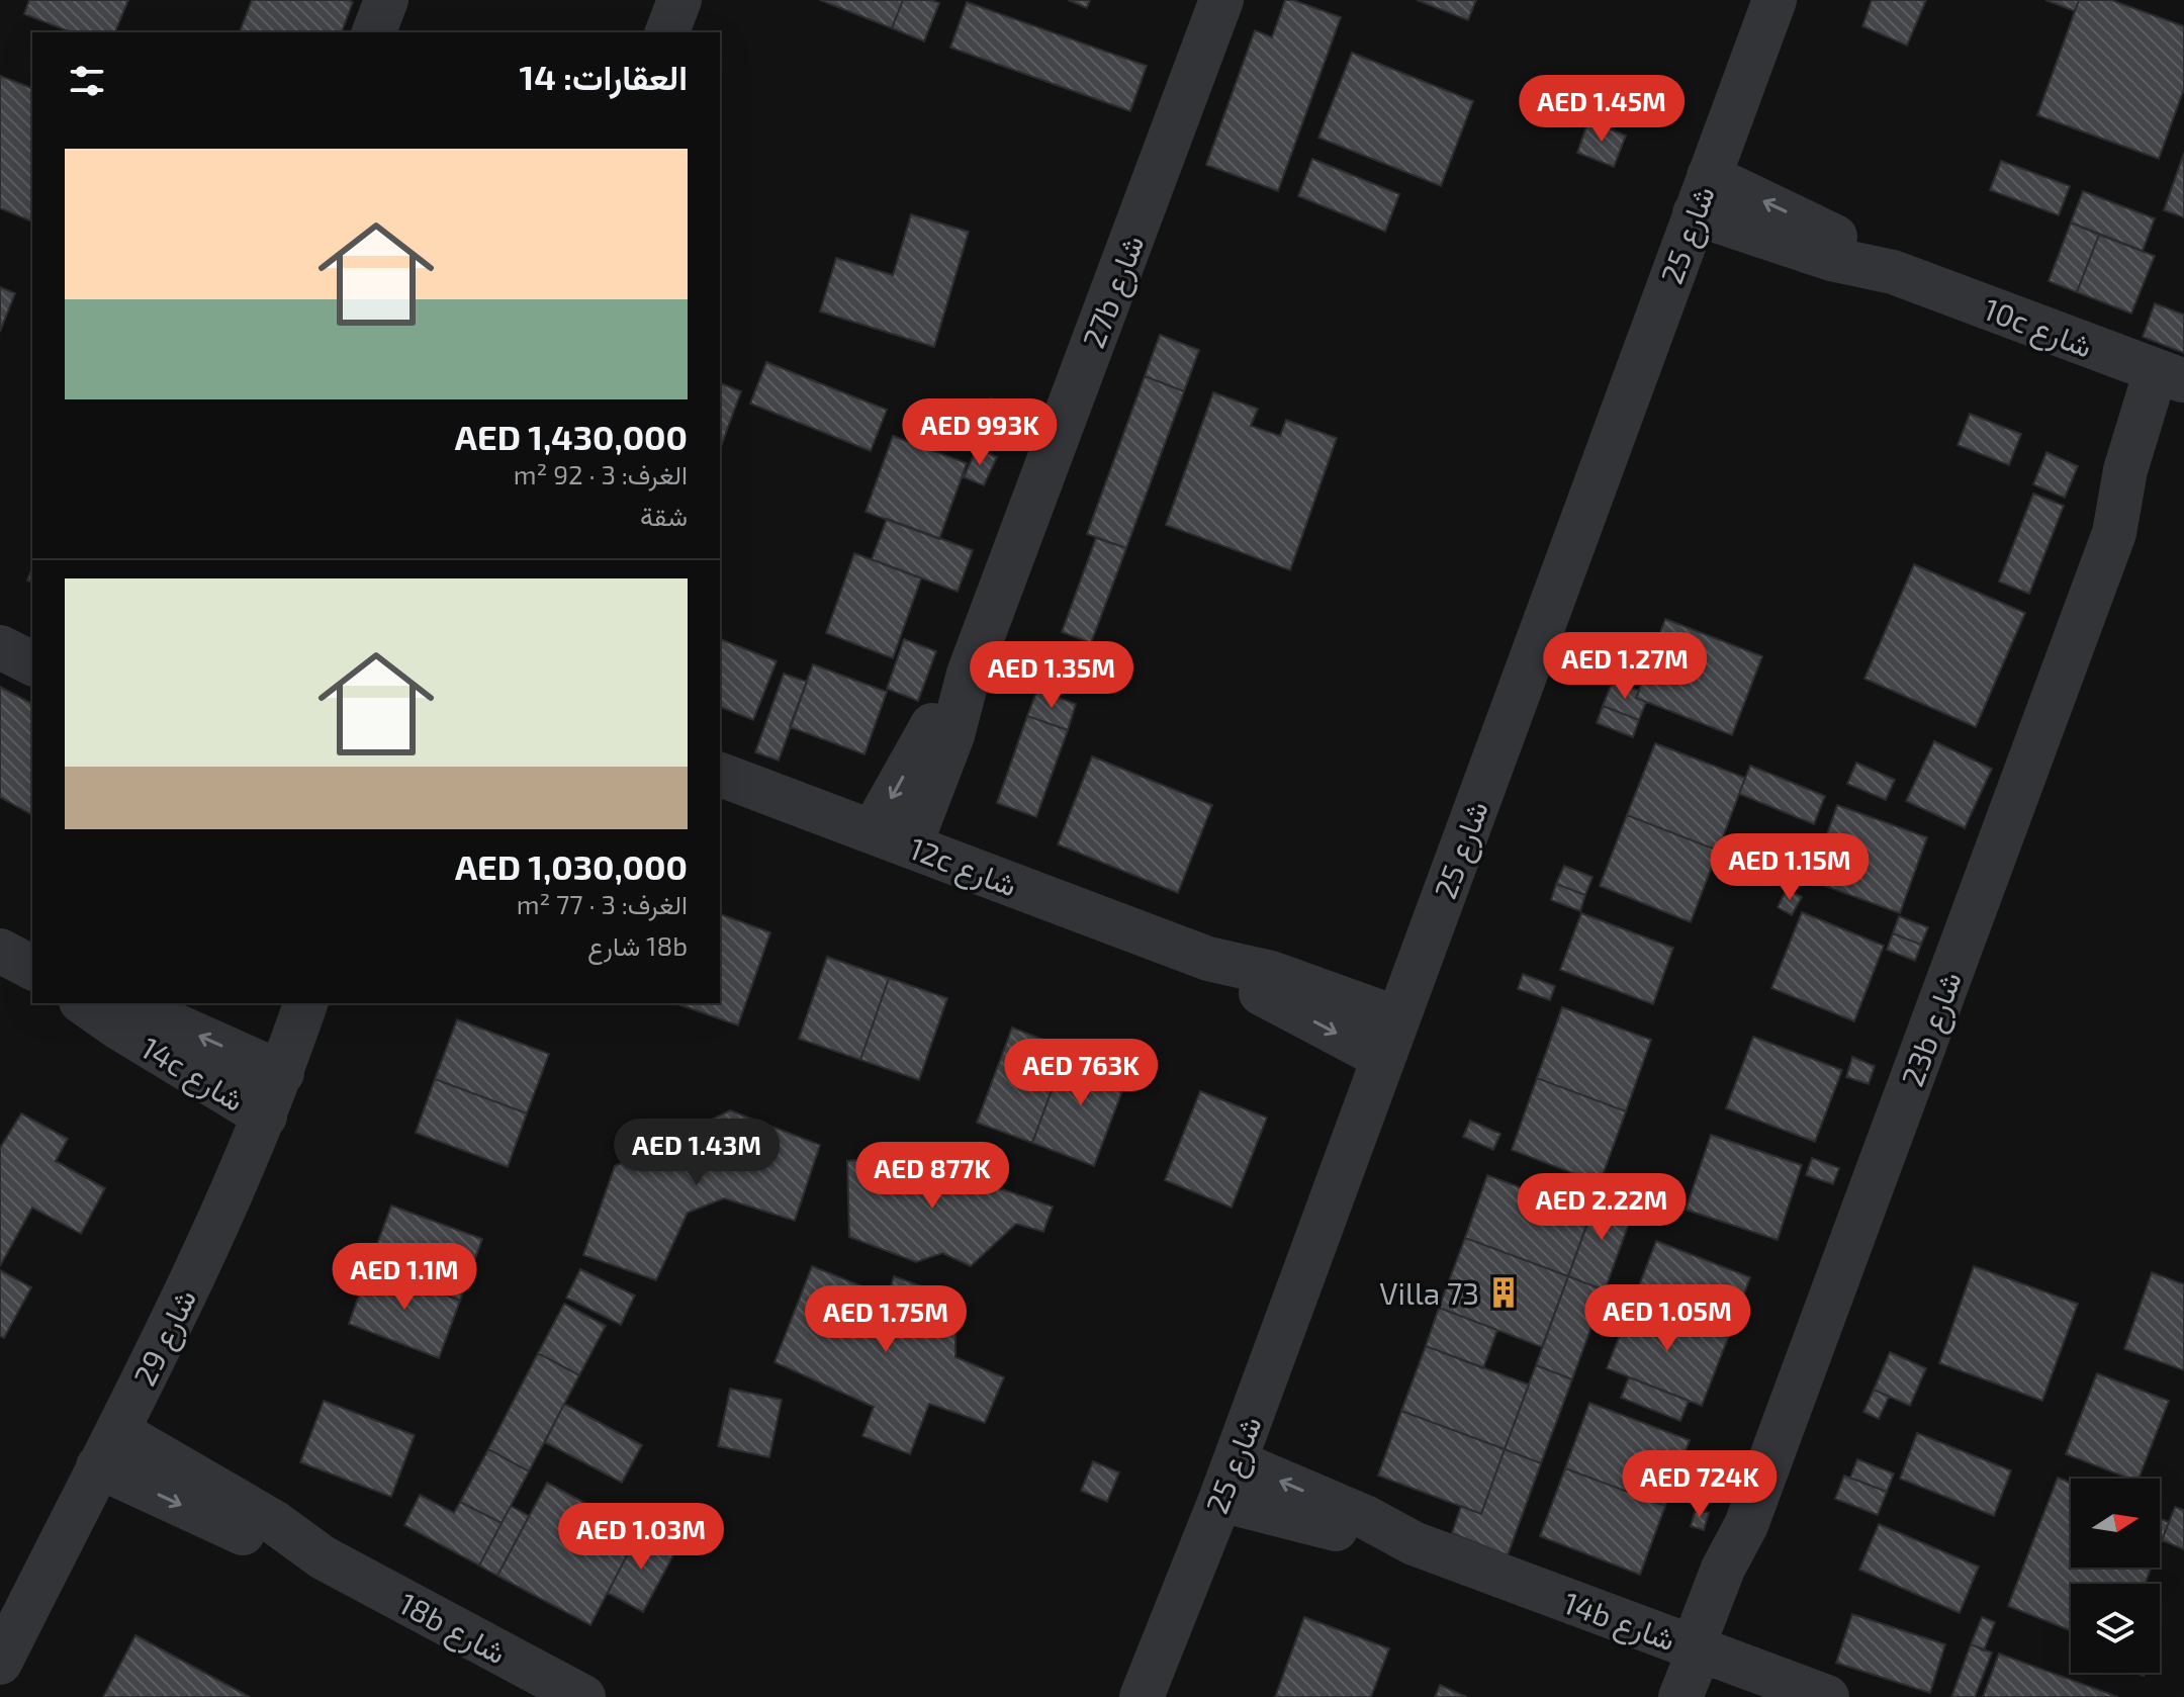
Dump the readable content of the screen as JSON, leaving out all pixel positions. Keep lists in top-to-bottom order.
{
  "streets": {
    "street": [
      "شارع 25",
      "27b شارع",
      "10c شارع",
      "12c شارع",
      "23b شارع",
      "14c شارع",
      "شارع 29",
      "14b شارع",
      "18b شارع"
    ]
  },
  "crossings": [
    ["شارع 25", "10c شارع"],
    ["شارع 25", "12c شارع"],
    ["شارع 25", "14b شارع"],
    ["27b شارع", "12c شارع"],
    ["10c شارع", "23b شارع"],
    ["23b شارع", "14b شارع"],
    ["14c شارع", "شارع 29"],
    ["شارع 29", "18b شارع"]
  ],
  "places": {
    "building": ["Villa 73"]
  },
  "north": "right",
  "page": {
    "heading": "العقارات: 14",
    "price": [
      "AED 1.45M",
      "AED 993K",
      "AED 1.27M",
      "AED 1.35M",
      "AED 1.15M",
      "AED 763K",
      "AED 1.43M",
      "AED 877K",
      "AED 2.22M",
      "AED 1.1M",
      "AED 1.05M",
      "AED 1.75M",
      "AED 724K",
      "AED 1.03M"
    ],
    "list": [
      {
        "name": "AED 1,430,000",
        "note": "الغرف: 3 · 92 m² · شقة"
      },
      {
        "name": "AED 1,030,000",
        "note": "الغرف: 3 · 77 m² · 18b شارع"
      }
    ]
  }
}
